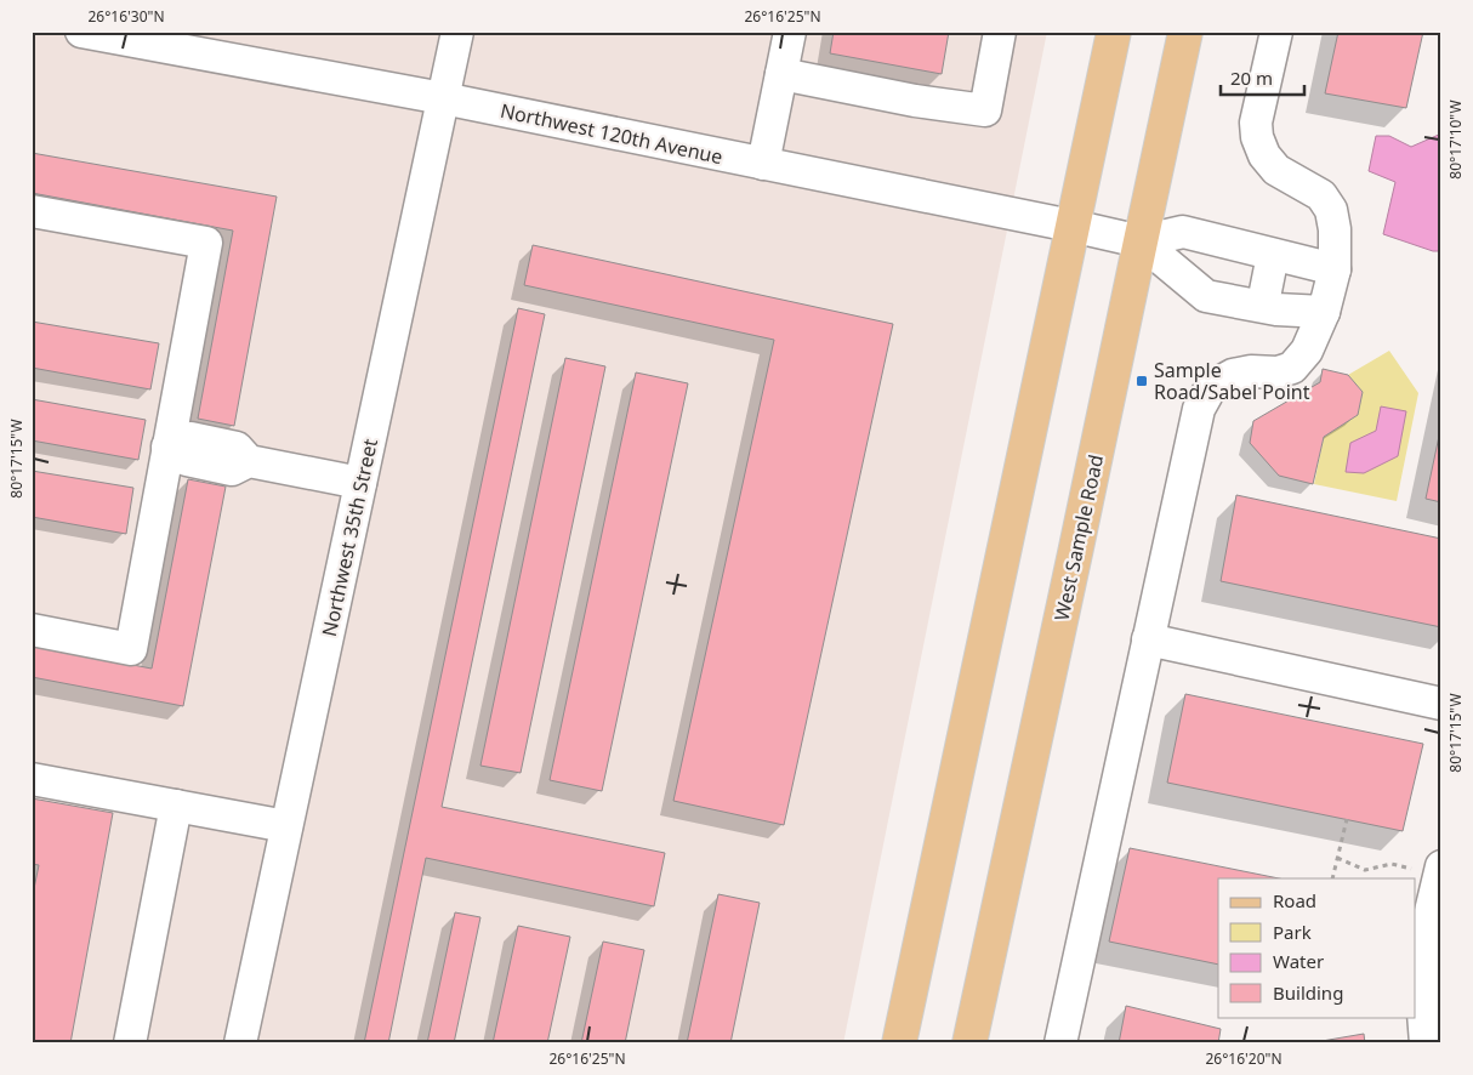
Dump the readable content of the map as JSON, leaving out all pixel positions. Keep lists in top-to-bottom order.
{
  "streets": {
    "main road": ["West Sample Road"],
    "street": ["Northwest 120th Avenue", "Northwest 35th Street"]
  },
  "crossings": [
    ["Northwest 120th Avenue", "Northwest 35th Street"],
    ["Northwest 120th Avenue", "West Sample Road"]
  ],
  "places": {
    "transit": ["Sample Road/Sabel Point"]
  },
  "legend": [
    "Road",
    "Park",
    "Water",
    "Building"
  ],
  "scale_bar": "20 m",
  "coordinates": [
    "26°16'30\"N",
    "26°16'25\"N",
    "80°17'10\"W",
    "80°17'15\"W",
    "26°16'20\"N"
  ]
}
